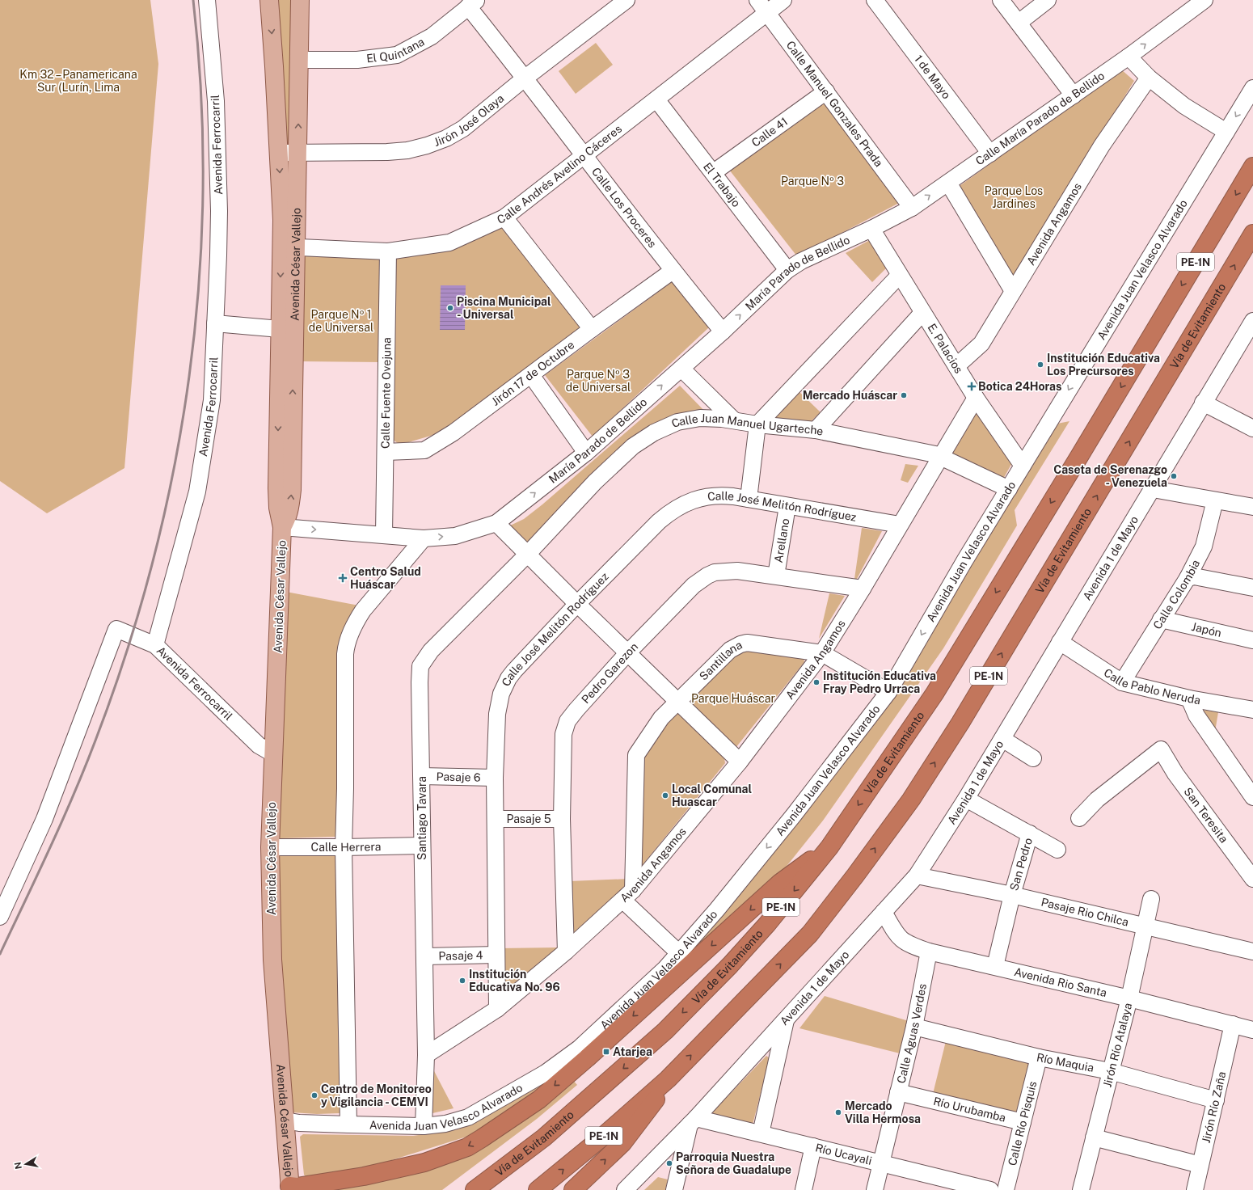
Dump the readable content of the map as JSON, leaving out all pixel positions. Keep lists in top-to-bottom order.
{
  "streets": {
    "highway": ["PE-1N", "Vía de Evitamiento"],
    "main road": ["Avenida César Vallejo"],
    "street": [
      "El Quintana",
      "1 de Mayo",
      "Calle Manuel Gonzales Prada",
      "Calle María Parado de Bellido",
      "Jirón José Olaya",
      "Calle 41",
      "Avenida Ferrocarril",
      "Calle Andrés Avelino Cáceres",
      "El Trabajo",
      "Calle Los Proceres",
      "Avenida Angamos",
      "Avenida Juan Velasco Alvarado",
      "María Parado de Bellido",
      "E. Palacios",
      "Jirón 17 de Octubre",
      "Calle Fuente Ovejuna",
      "Calle Juan Manuel Ugarteche",
      "Calle José Melitón Rodríguez",
      "Arellano",
      "Avenida 1 de Mayo",
      "Calle Colombia",
      "Japón",
      "Santillana",
      "Pedro Garezon",
      "Calle Pablo Neruda",
      "Pasaje 6",
      "San Teresita",
      "Santiago Tavara",
      "Pasaje 5",
      "Calle Herrera",
      "San Pedro",
      "Pasaje Rio Chilca",
      "Pasaje 4",
      "Avenida Rio Santa",
      "Calle Aguas Verdes",
      "Jirón Río Atalaya",
      "Río Maquia",
      "Jirón Río Zaña",
      "Río Urubamba",
      "Calle Río Pisquis",
      "Río Ucayali"
    ]
  },
  "crossings": [
    ["El Quintana", "Calle Los Proceres"],
    ["El Quintana", "Avenida César Vallejo"],
    ["1 de Mayo", "Calle María Parado de Bellido"],
    ["Calle Manuel Gonzales Prada", "Calle María Parado de Bellido"],
    ["Calle Manuel Gonzales Prada", "Calle 41"],
    ["Calle Manuel Gonzales Prada", "Calle Andrés Avelino Cáceres"],
    ["Calle María Parado de Bellido", "María Parado de Bellido"],
    ["Calle María Parado de Bellido", "E. Palacios"],
    ["Jirón José Olaya", "Calle Los Proceres"],
    ["Jirón José Olaya", "Avenida César Vallejo"],
    ["Calle 41", "El Trabajo"],
    ["Avenida Ferrocarril", "Avenida César Vallejo"],
    ["Calle Andrés Avelino Cáceres", "El Trabajo"],
    ["Calle Andrés Avelino Cáceres", "Calle Los Proceres"],
    ["Calle Andrés Avelino Cáceres", "Avenida César Vallejo"],
    ["Calle Andrés Avelino Cáceres", "Calle Fuente Ovejuna"],
    ["El Trabajo", "María Parado de Bellido"],
    ["Calle Los Proceres", "María Parado de Bellido"],
    ["Calle Los Proceres", "Jirón 17 de Octubre"],
    ["Avenida Angamos", "E. Palacios"],
    ["Avenida Angamos", "Calle Juan Manuel Ugarteche"],
    ["Avenida Angamos", "Calle José Melitón Rodríguez"],
    ["Avenida Angamos", "Santillana"],
    ["Avenida Angamos", "Pedro Garezon"],
    ["Avenida Angamos", "Santiago Tavara"],
    ["Avenida César Vallejo", "Avenida Juan Velasco Alvarado"],
    ["Avenida César Vallejo", "María Parado de Bellido"],
    ["Avenida César Vallejo", "Calle Herrera"],
    ["Avenida Juan Velasco Alvarado", "E. Palacios"],
    ["Avenida Juan Velasco Alvarado", "Calle Juan Manuel Ugarteche"],
    ["Avenida Juan Velasco Alvarado", "Santillana"],
    ["Avenida Juan Velasco Alvarado", "Santiago Tavara"],
    ["María Parado de Bellido", "E. Palacios"],
    ["María Parado de Bellido", "Calle Fuente Ovejuna"],
    ["Jirón 17 de Octubre", "Calle Fuente Ovejuna"],
    ["Calle Juan Manuel Ugarteche", "Santiago Tavara"],
    ["Calle José Melitón Rodríguez", "Arellano"],
    ["Calle José Melitón Rodríguez", "Pasaje 6"],
    ["Calle José Melitón Rodríguez", "Pasaje 5"],
    ["Calle José Melitón Rodríguez", "Pasaje 4"],
    ["Arellano", "Pedro Garezon"],
    ["Avenida 1 de Mayo", "Calle Pablo Neruda"],
    ["Avenida 1 de Mayo", "San Pedro"],
    ["Avenida 1 de Mayo", "Pasaje Rio Chilca"],
    ["Avenida 1 de Mayo", "Avenida Rio Santa"],
    ["Avenida 1 de Mayo", "Río Ucayali"],
    ["Calle Colombia", "Japón"],
    ["Calle Colombia", "Calle Pablo Neruda"],
    ["Pedro Garezon", "Pasaje 5"],
    ["Pasaje 6", "Santiago Tavara"],
    ["Santiago Tavara", "Calle Herrera"],
    ["Santiago Tavara", "Pasaje 4"],
    ["San Pedro", "Pasaje Rio Chilca"],
    ["San Pedro", "Avenida Rio Santa"],
    ["Pasaje Rio Chilca", "Jirón Río Atalaya"],
    ["Avenida Rio Santa", "Calle Aguas Verdes"],
    ["Avenida Rio Santa", "Jirón Río Atalaya"],
    ["Avenida Rio Santa", "Jirón Río Zaña"],
    ["Calle Aguas Verdes", "Río Maquia"],
    ["Calle Aguas Verdes", "Río Urubamba"],
    ["Calle Aguas Verdes", "Río Ucayali"],
    ["Jirón Río Atalaya", "Río Maquia"],
    ["Río Maquia", "Jirón Río Zaña"],
    ["Río Maquia", "Calle Río Pisquis"],
    ["Río Urubamba", "Calle Río Pisquis"]
  ],
  "one_way": ["Avenida Juan Velasco Alvarado"],
  "parks": [
    "Km 32 – Panamericana Sur (Lurín, Lima",
    "Parque Nº 3",
    "Parque Los Jardines",
    "Parque Nº 1 de Universal",
    "Parque Nº 3 de Universal",
    "Parque Huáscar"
  ],
  "places": {
    "other": [
      "Piscina Municipal - Universal",
      "Institución Educativa Los Precursores",
      "Mercado Huáscar",
      "Caseta de Serenazgo - Venezuela",
      "Institución Educativa Fray Pedro Urraca",
      "Local Comunal Huascar",
      "Institución Educativa No. 96",
      "Centro de Monitoreo y Vigilancia - CEMVI",
      "Mercado Villa Hermosa",
      "Parroquia Nuestra Señora de Guadalupe"
    ],
    "health": ["Botica 24Horas", "Centro Salud Huáscar"],
    "transit": ["Atarjea"]
  },
  "north": "left"
}
